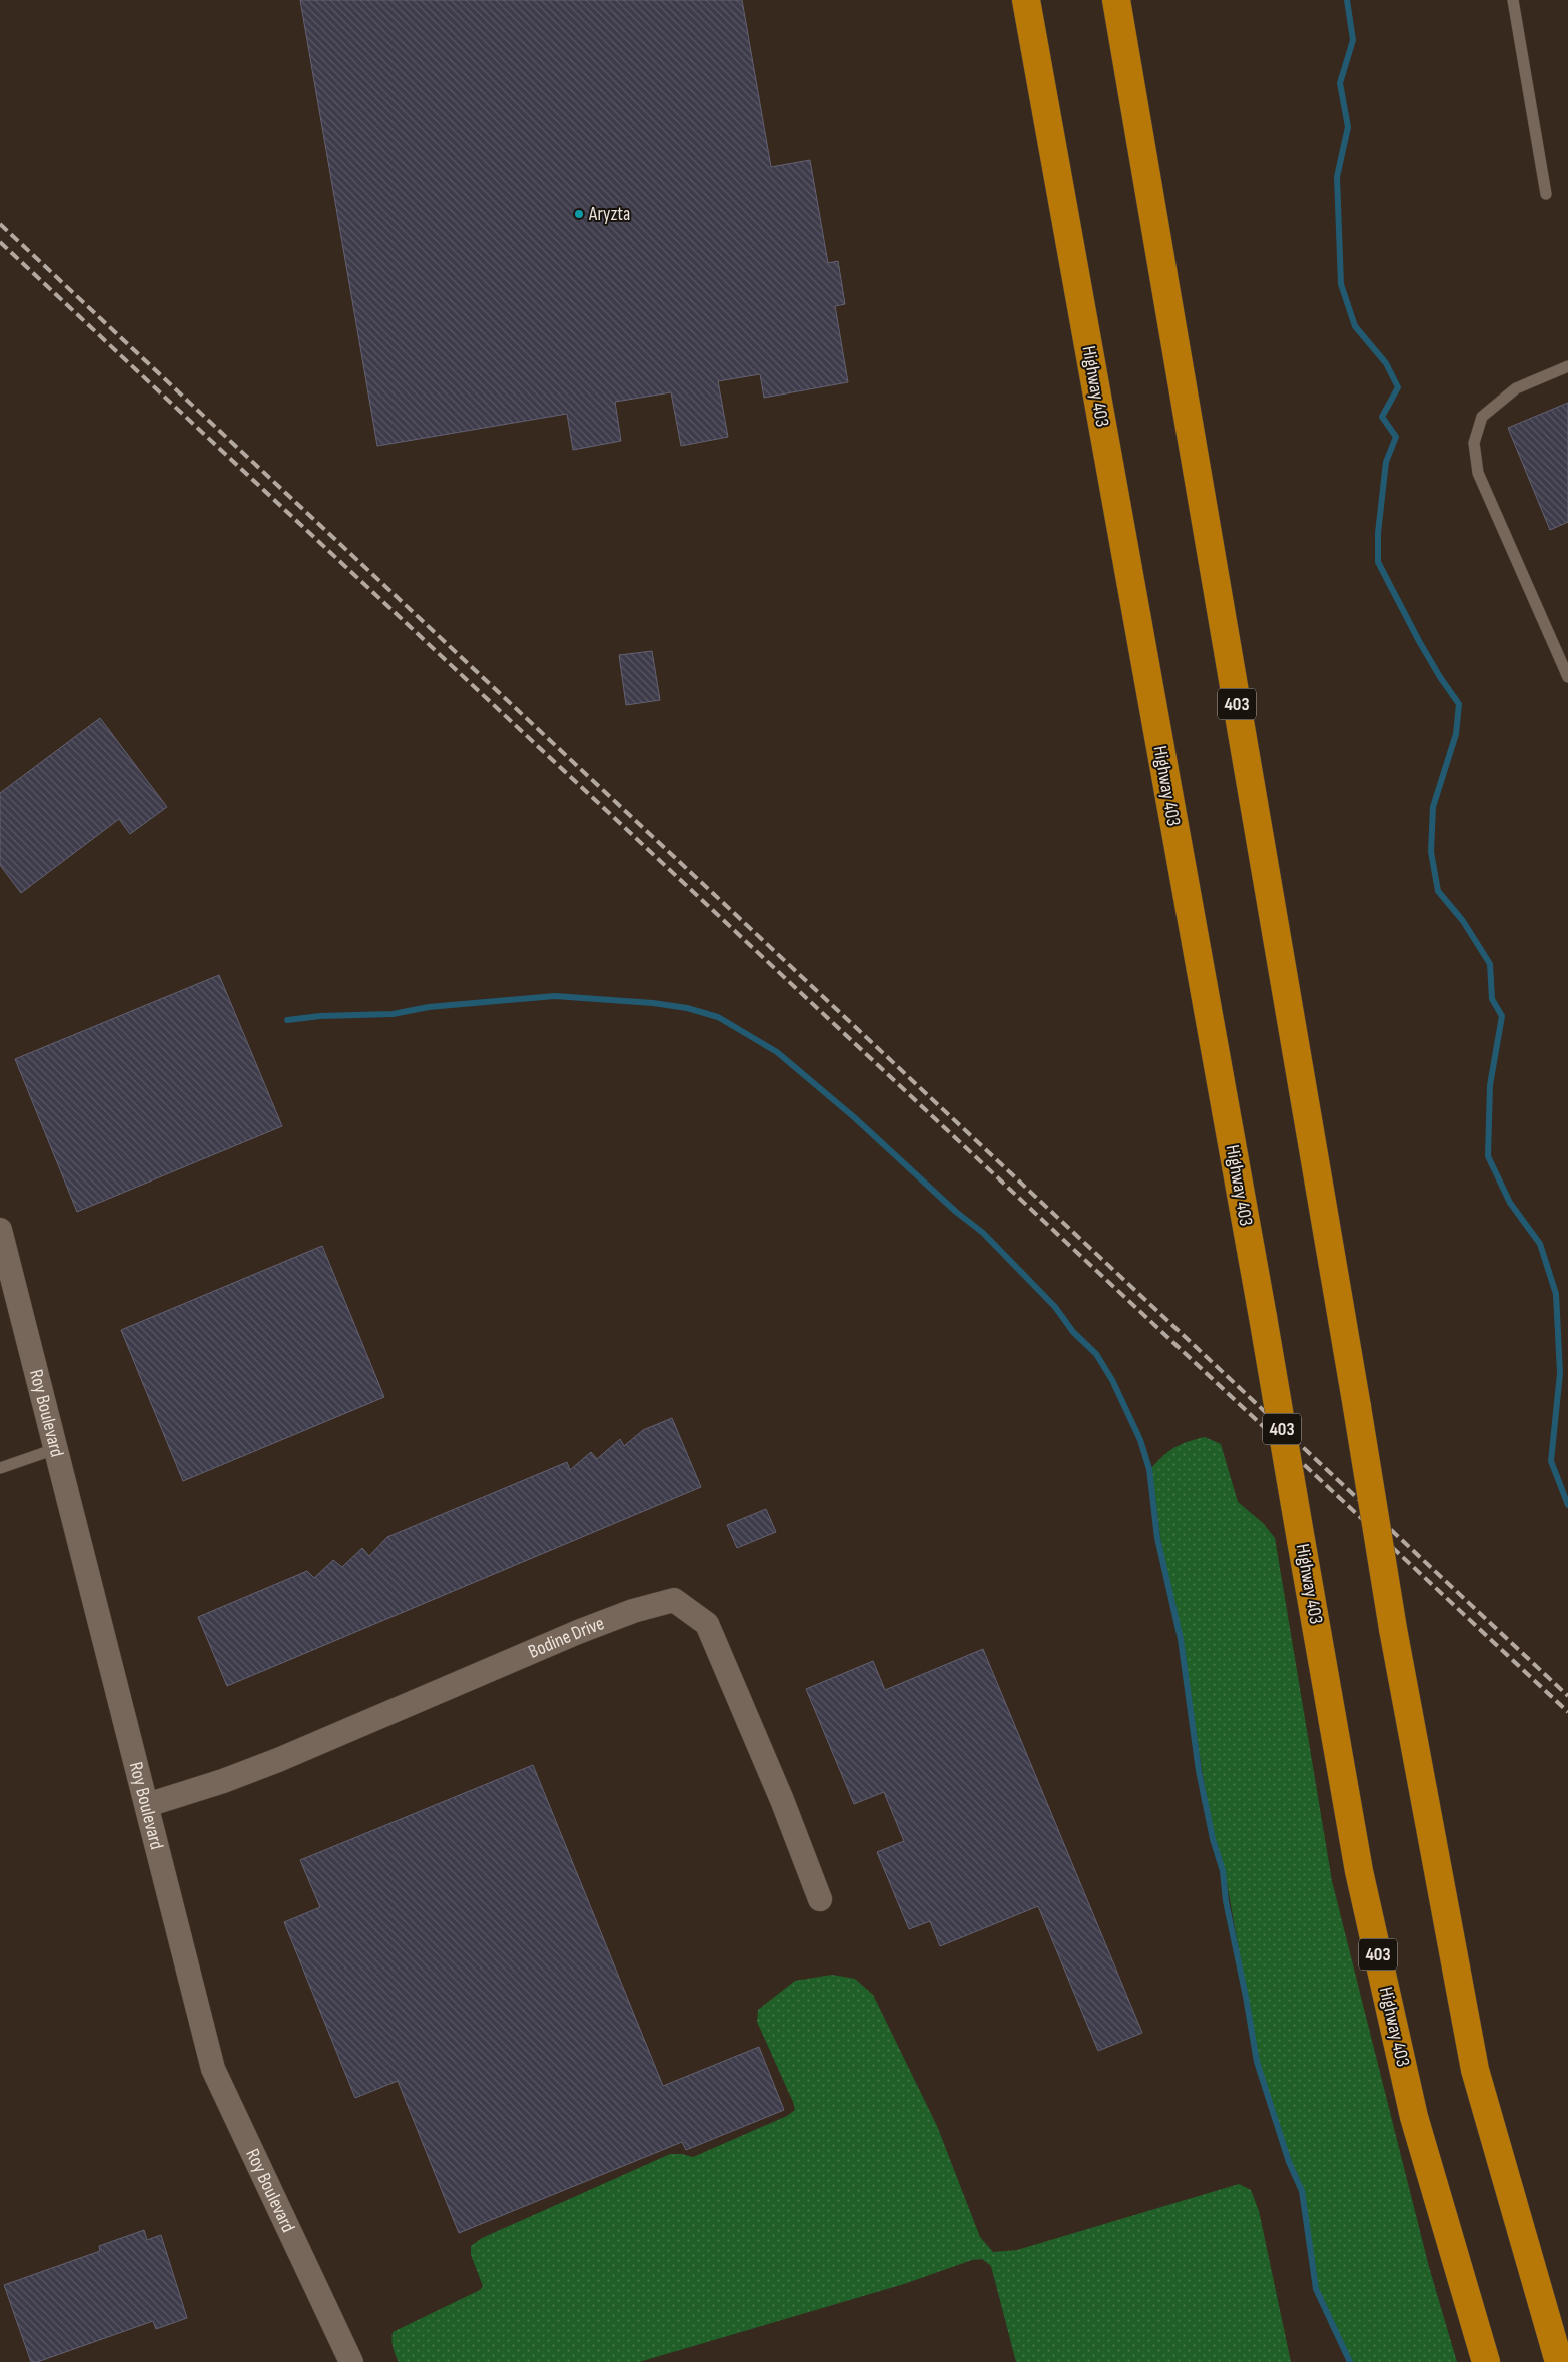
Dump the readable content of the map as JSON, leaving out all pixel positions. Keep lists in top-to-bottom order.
{
  "streets": {
    "highway": ["Highway 403", "403"],
    "street": ["Roy Boulevard", "Bodine Drive"]
  },
  "crossings": [
    ["Roy Boulevard", "Bodine Drive"]
  ],
  "places": ["Aryzta"]
}
